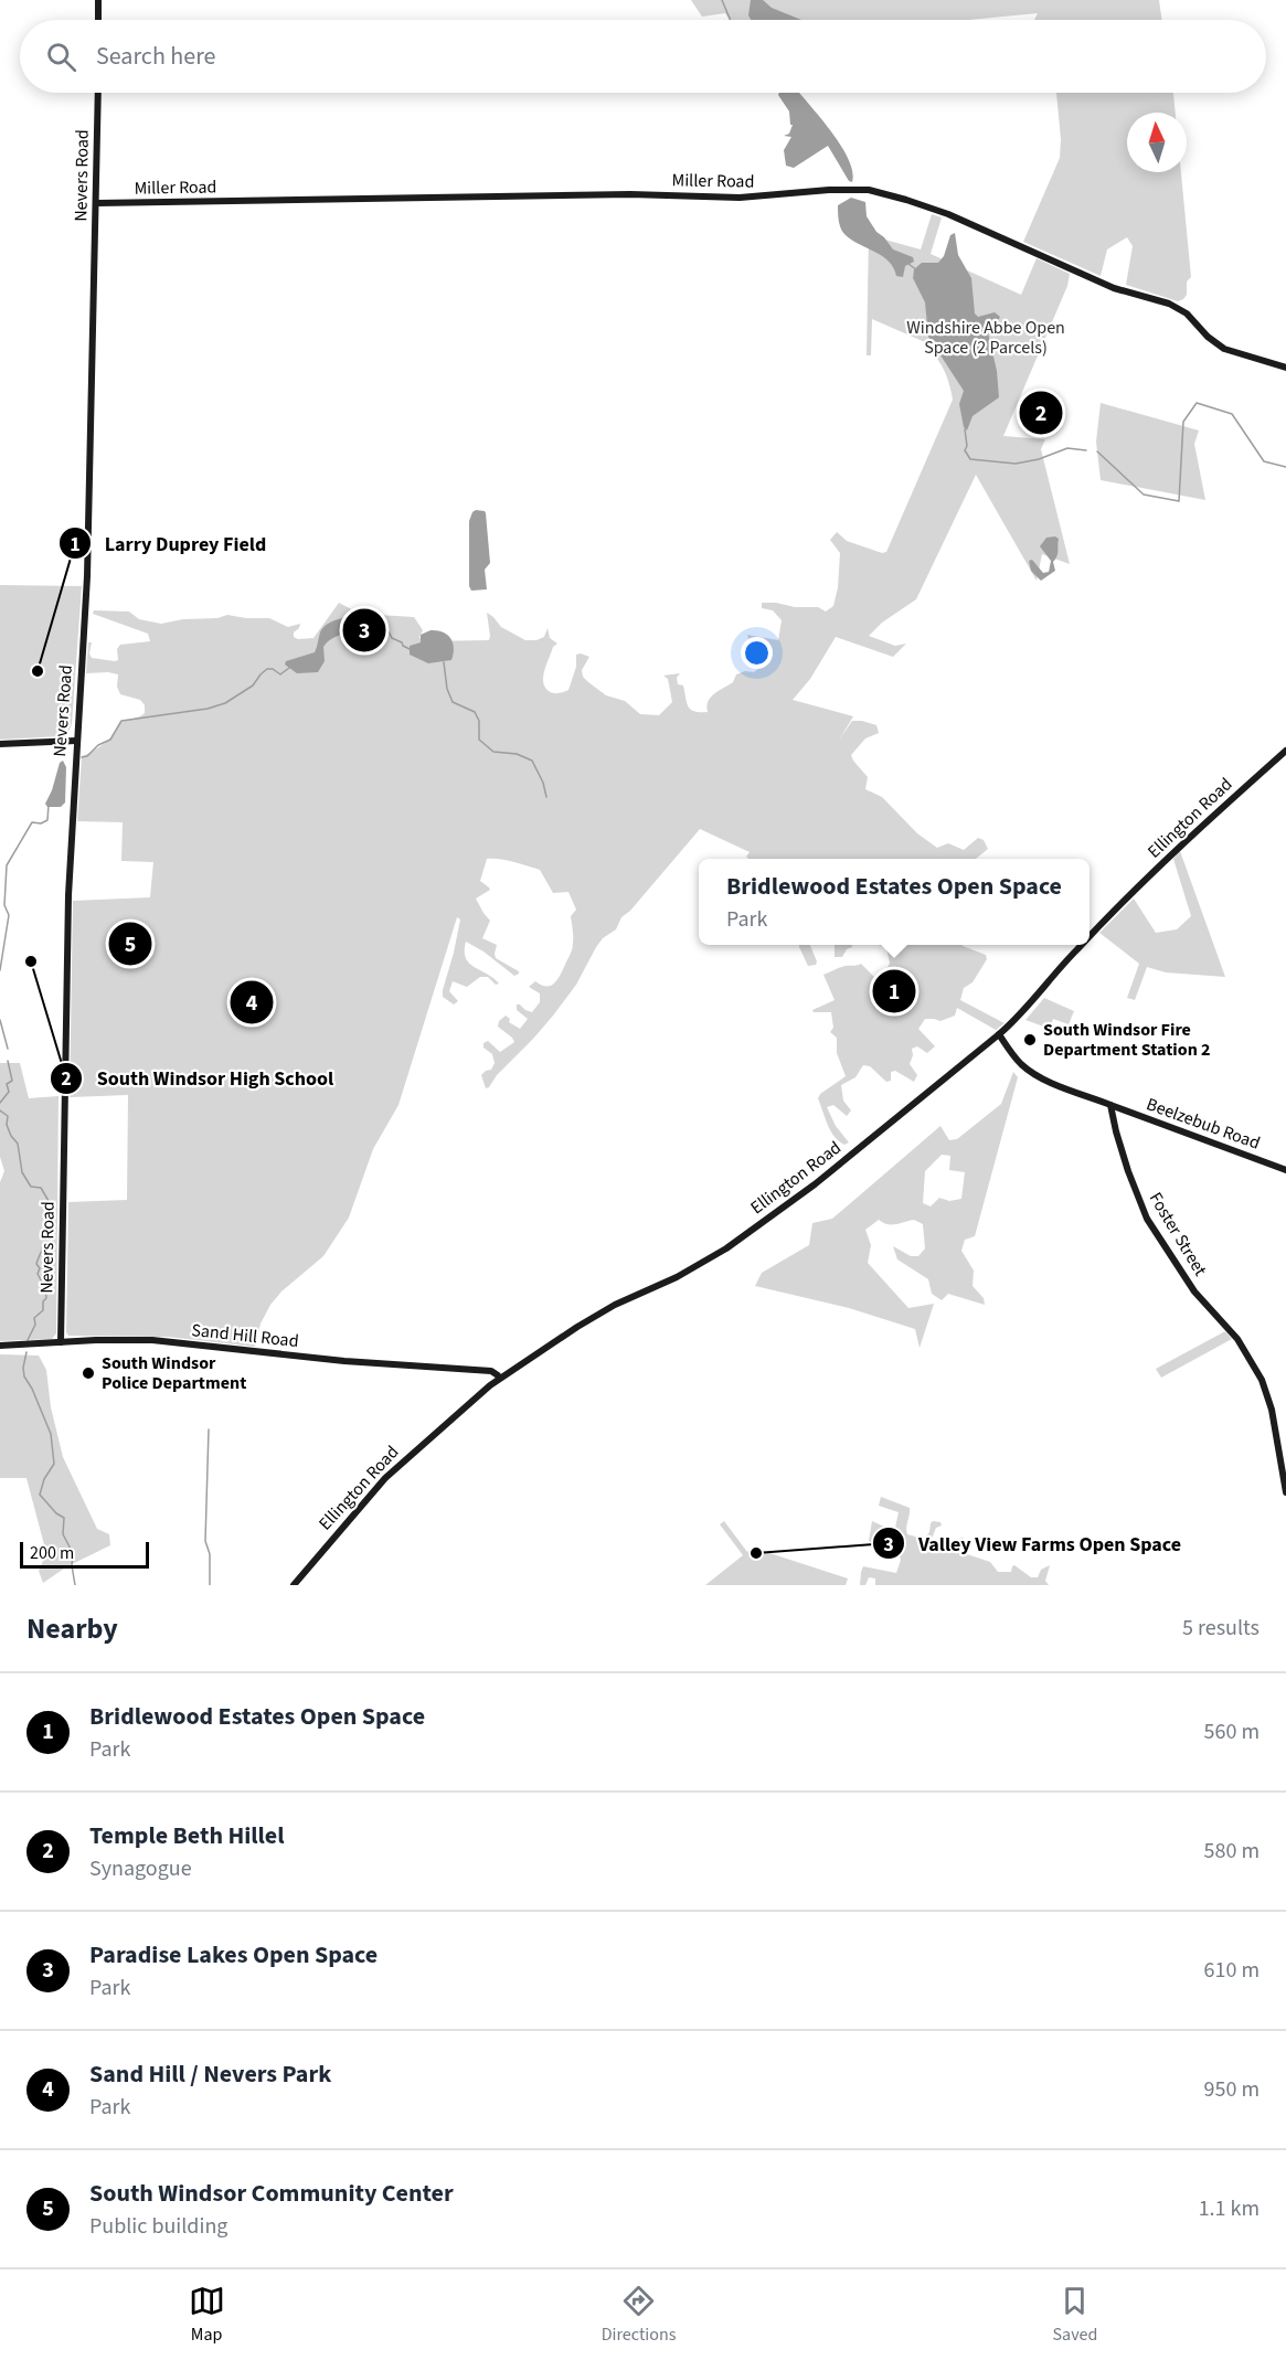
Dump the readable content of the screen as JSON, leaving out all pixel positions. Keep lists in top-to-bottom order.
{
  "streets": {
    "street": [
      "Nevers Road",
      "Miller Road",
      "Ellington Road",
      "Beelzebub Road",
      "Foster Street",
      "Sand Hill Road"
    ]
  },
  "crossings": [
    ["Nevers Road", "Miller Road"],
    ["Nevers Road", "Sand Hill Road"],
    ["Ellington Road", "Sand Hill Road"],
    ["Beelzebub Road", "Foster Street"]
  ],
  "parks": ["Windshire Abbe Open Space (2 Parcels)"],
  "places": [
    "Larry Duprey Field",
    "South Windsor High School",
    "South Windsor Fire Department Station 2",
    "South Windsor Police Department",
    "Valley View Farms Open Space"
  ],
  "scale_bar": "200 m",
  "north": "top",
  "page": {
    "search": "Search here",
    "pins": [
      "2",
      "3",
      "5",
      "1",
      "4"
    ],
    "popup": ["Bridlewood Estates Open Space", "Park"],
    "scale": "200 m",
    "heading": ["Nearby", "5 results"],
    "list": [
      {
        "mark": "1",
        "name": "Bridlewood Estates Open Space",
        "note": "Park",
        "value": "560 m"
      },
      {
        "mark": "2",
        "name": "Temple Beth Hillel",
        "note": "Synagogue",
        "value": "580 m"
      },
      {
        "mark": "3",
        "name": "Paradise Lakes Open Space",
        "note": "Park",
        "value": "610 m"
      },
      {
        "mark": "4",
        "name": "Sand Hill / Nevers Park",
        "note": "Park",
        "value": "950 m"
      },
      {
        "mark": "5",
        "name": "South Windsor Community Center",
        "note": "Public building",
        "value": "1.1 km"
      }
    ],
    "nav": ["Map", "Directions", "Saved"]
  }
}
